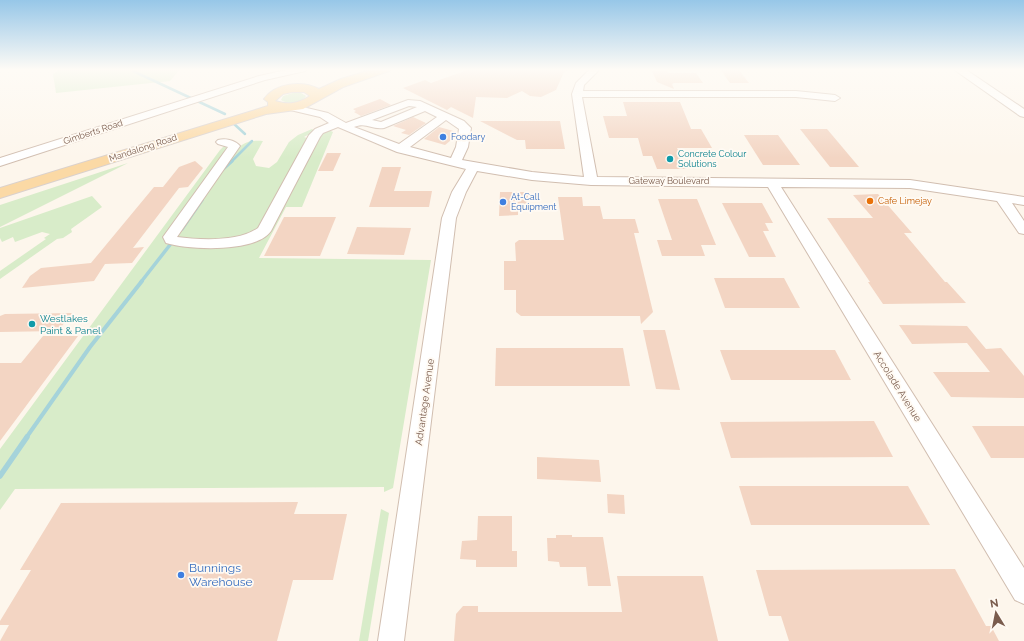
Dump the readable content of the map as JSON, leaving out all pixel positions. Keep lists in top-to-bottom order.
{
  "streets": {
    "main road": ["Mandalong Road"],
    "street": [
      "Gimberts Road",
      "Gateway Boulevard",
      "Accolade Avenue",
      "Advantage Avenue"
    ]
  },
  "crossings": [
    ["Mandalong Road", "Gateway Boulevard"],
    ["Gateway Boulevard", "Accolade Avenue"],
    ["Gateway Boulevard", "Advantage Avenue"]
  ],
  "places": [
    "Foodary",
    "Concrete Colour Solutions",
    "Cafe Limejay",
    "At-Call Equipment",
    "Westlakes Paint & Panel",
    "Bunnings Warehouse"
  ],
  "north": "top"
}
